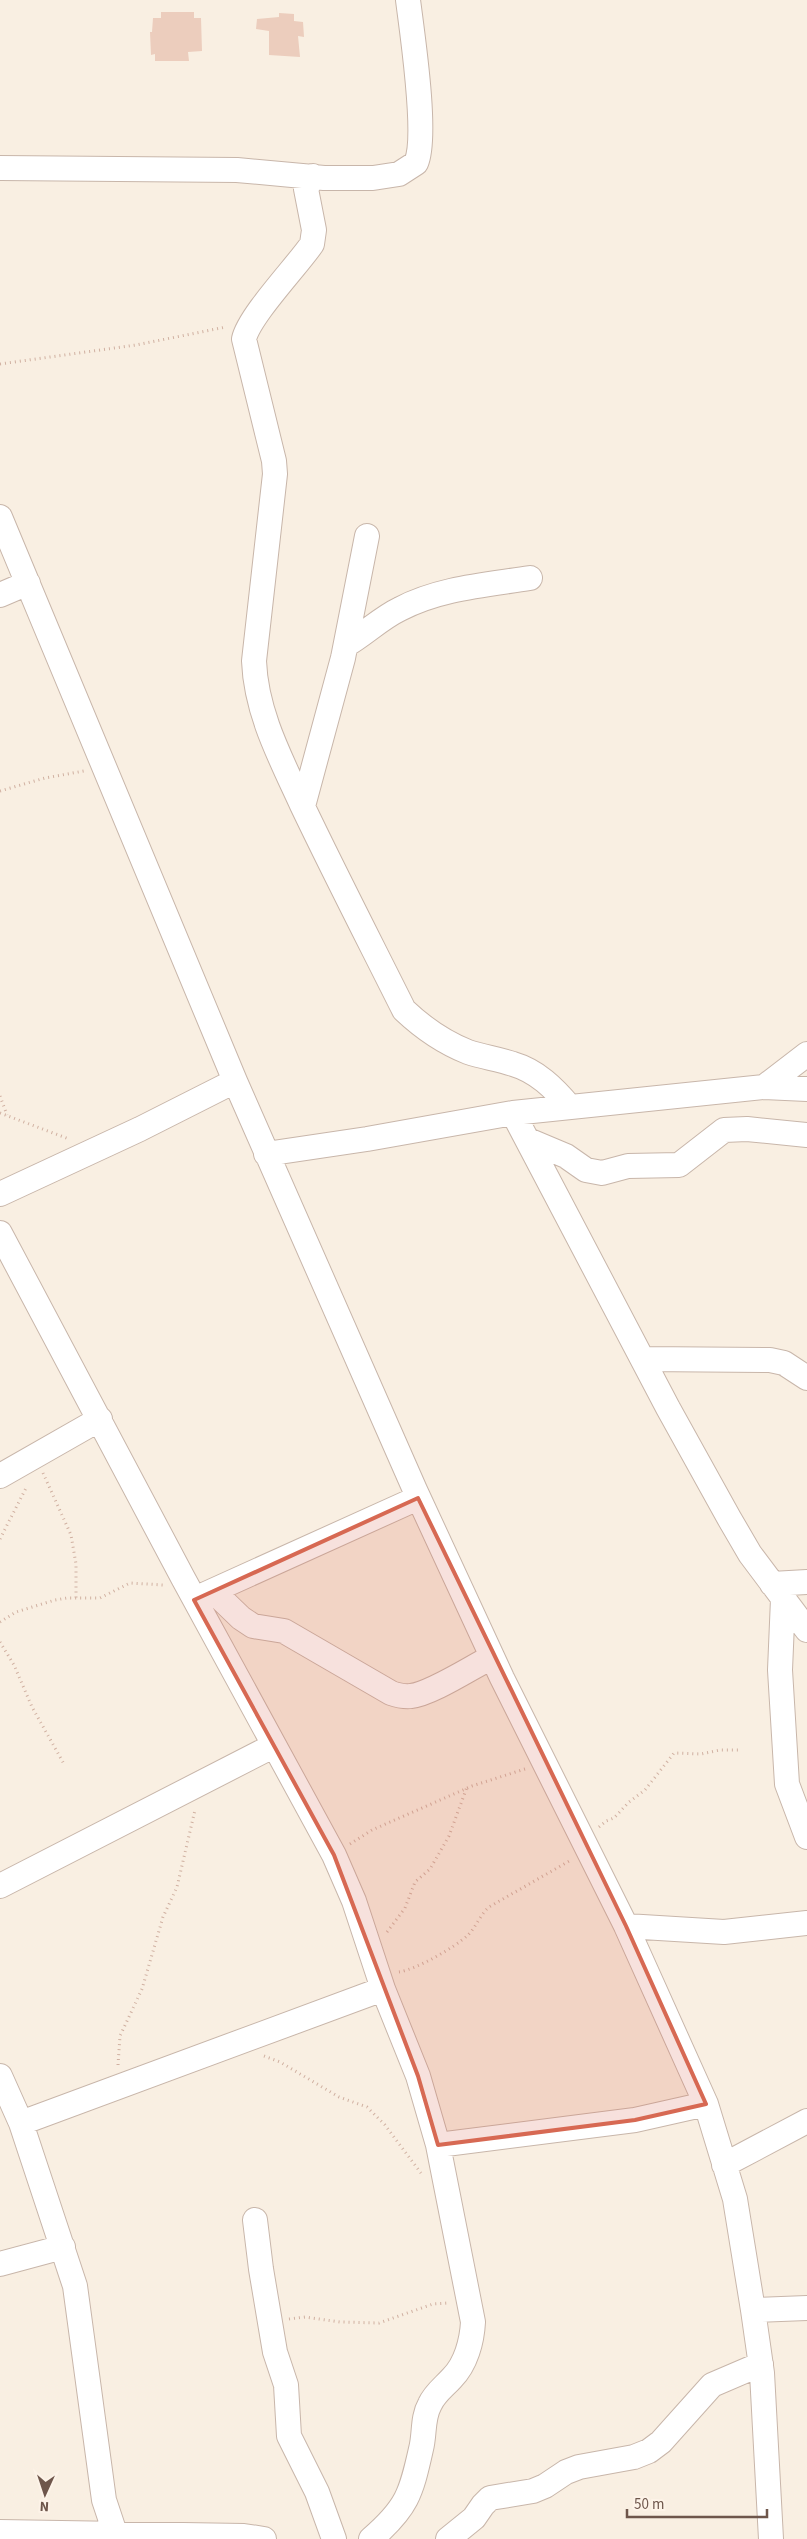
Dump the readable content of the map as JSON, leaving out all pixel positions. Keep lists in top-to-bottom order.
{
  "scale_bar": "50 m",
  "north": "bottom"
}
